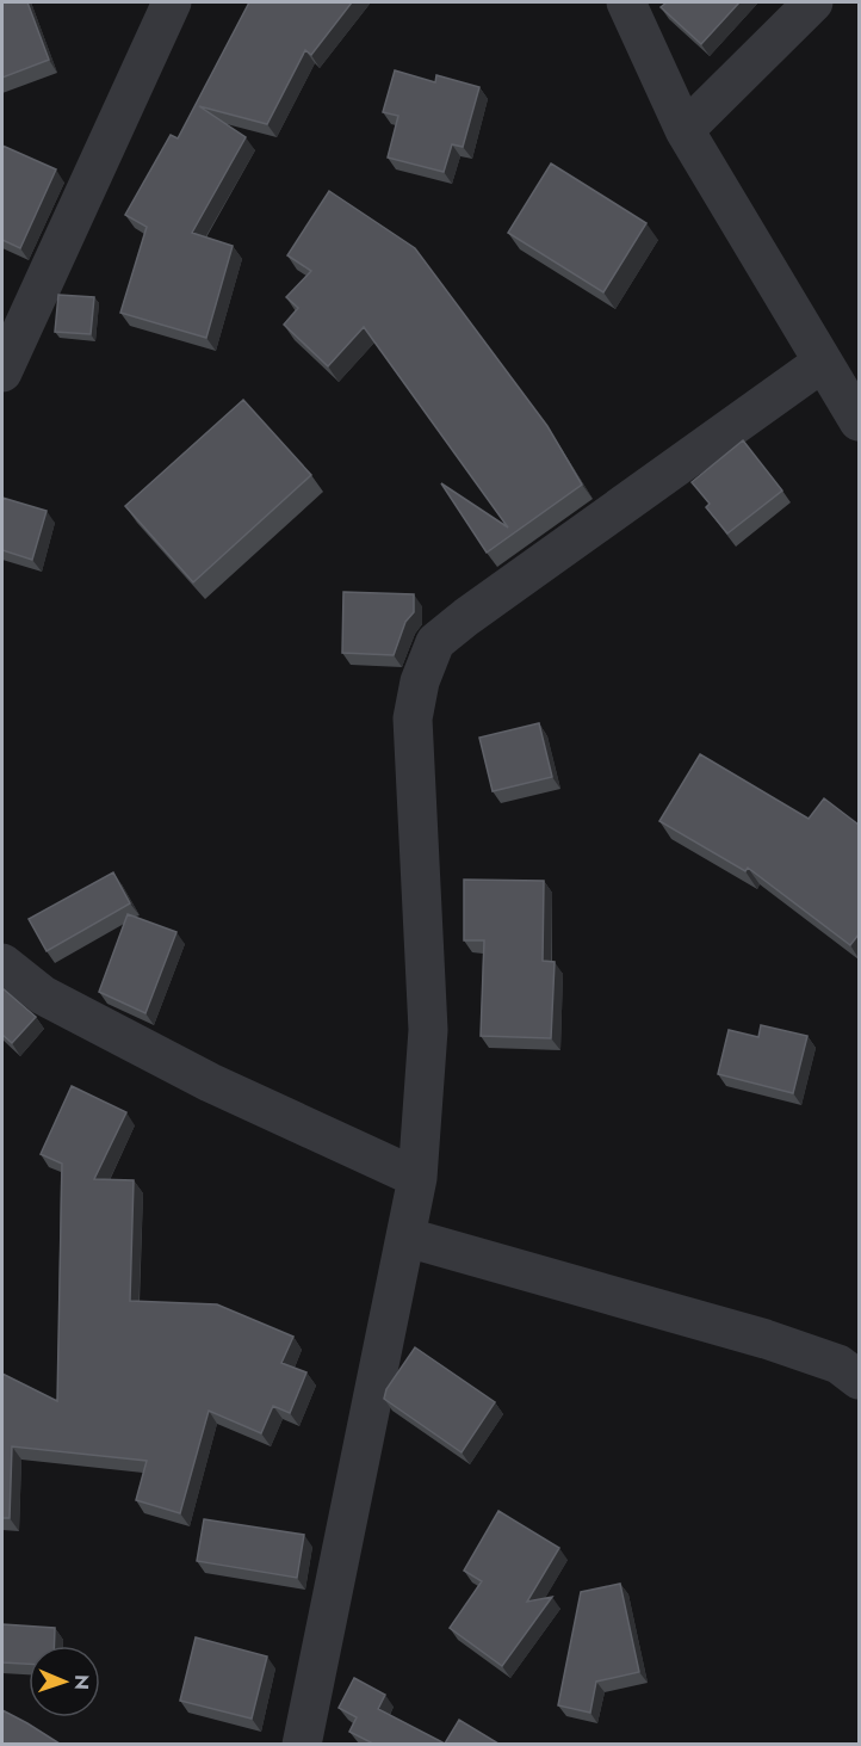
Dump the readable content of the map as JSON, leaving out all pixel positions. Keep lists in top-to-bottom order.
{
  "north": "right"
}
